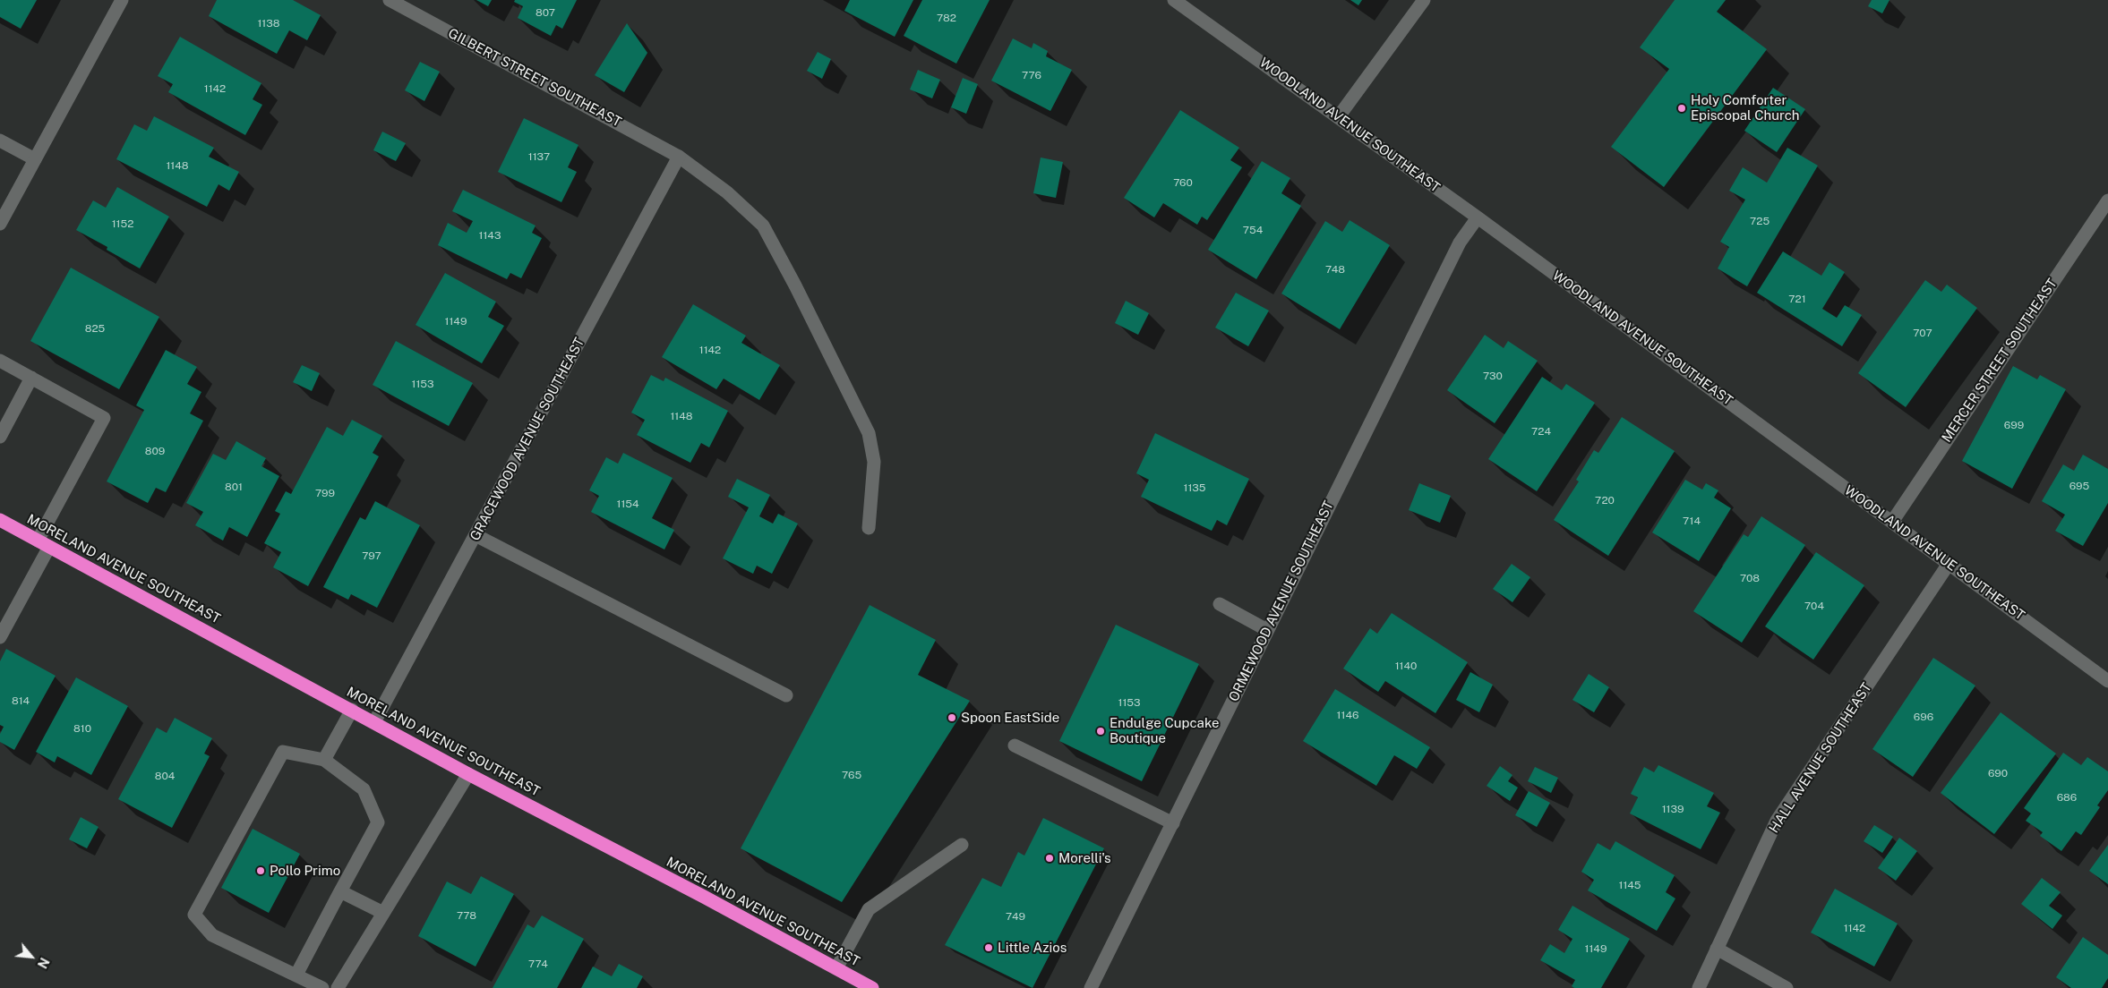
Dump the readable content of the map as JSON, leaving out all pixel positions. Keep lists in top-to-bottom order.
{
  "streets": {
    "highway": ["MORELAND AVENUE SOUTHEAST"],
    "street": [
      "GILBERT STREET SOUTHEAST",
      "WOODLAND AVENUE SOUTHEAST",
      "MERCER STREET SOUTHEAST",
      "GRACEWOOD AVENUE SOUTHEAST",
      "ORMEWOOD AVENUE SOUTHEAST",
      "HALL AVENUE SOUTHEAST"
    ]
  },
  "crossings": [
    ["GILBERT STREET SOUTHEAST", "GRACEWOOD AVENUE SOUTHEAST"],
    ["WOODLAND AVENUE SOUTHEAST", "MERCER STREET SOUTHEAST"],
    ["WOODLAND AVENUE SOUTHEAST", "ORMEWOOD AVENUE SOUTHEAST"],
    ["WOODLAND AVENUE SOUTHEAST", "HALL AVENUE SOUTHEAST"],
    ["GRACEWOOD AVENUE SOUTHEAST", "MORELAND AVENUE SOUTHEAST"]
  ],
  "places": [
    "Holy Comforter Episcopal Church",
    "Spoon EastSide",
    "Endulge Cupcake Boutique",
    "Morelli's",
    "Pollo Primo",
    "Little Azios"
  ],
  "house_numbers": [
    "807",
    "782",
    "1138",
    "776",
    "1142",
    "1137",
    "1148",
    "760",
    "725",
    "1152",
    "754",
    "1143",
    "748",
    "721",
    "1149",
    "825",
    "707",
    "1142",
    "730",
    "1153",
    "1148",
    "699",
    "724",
    "809",
    "695",
    "801",
    "1135",
    "799",
    "720",
    "1154",
    "714",
    "797",
    "708",
    "704",
    "1140",
    "814",
    "1153",
    "1146",
    "696",
    "810",
    "690",
    "765",
    "804",
    "686",
    "1139",
    "1145",
    "778",
    "749",
    "1142",
    "1149",
    "774"
  ],
  "north": "bottom right"
}
